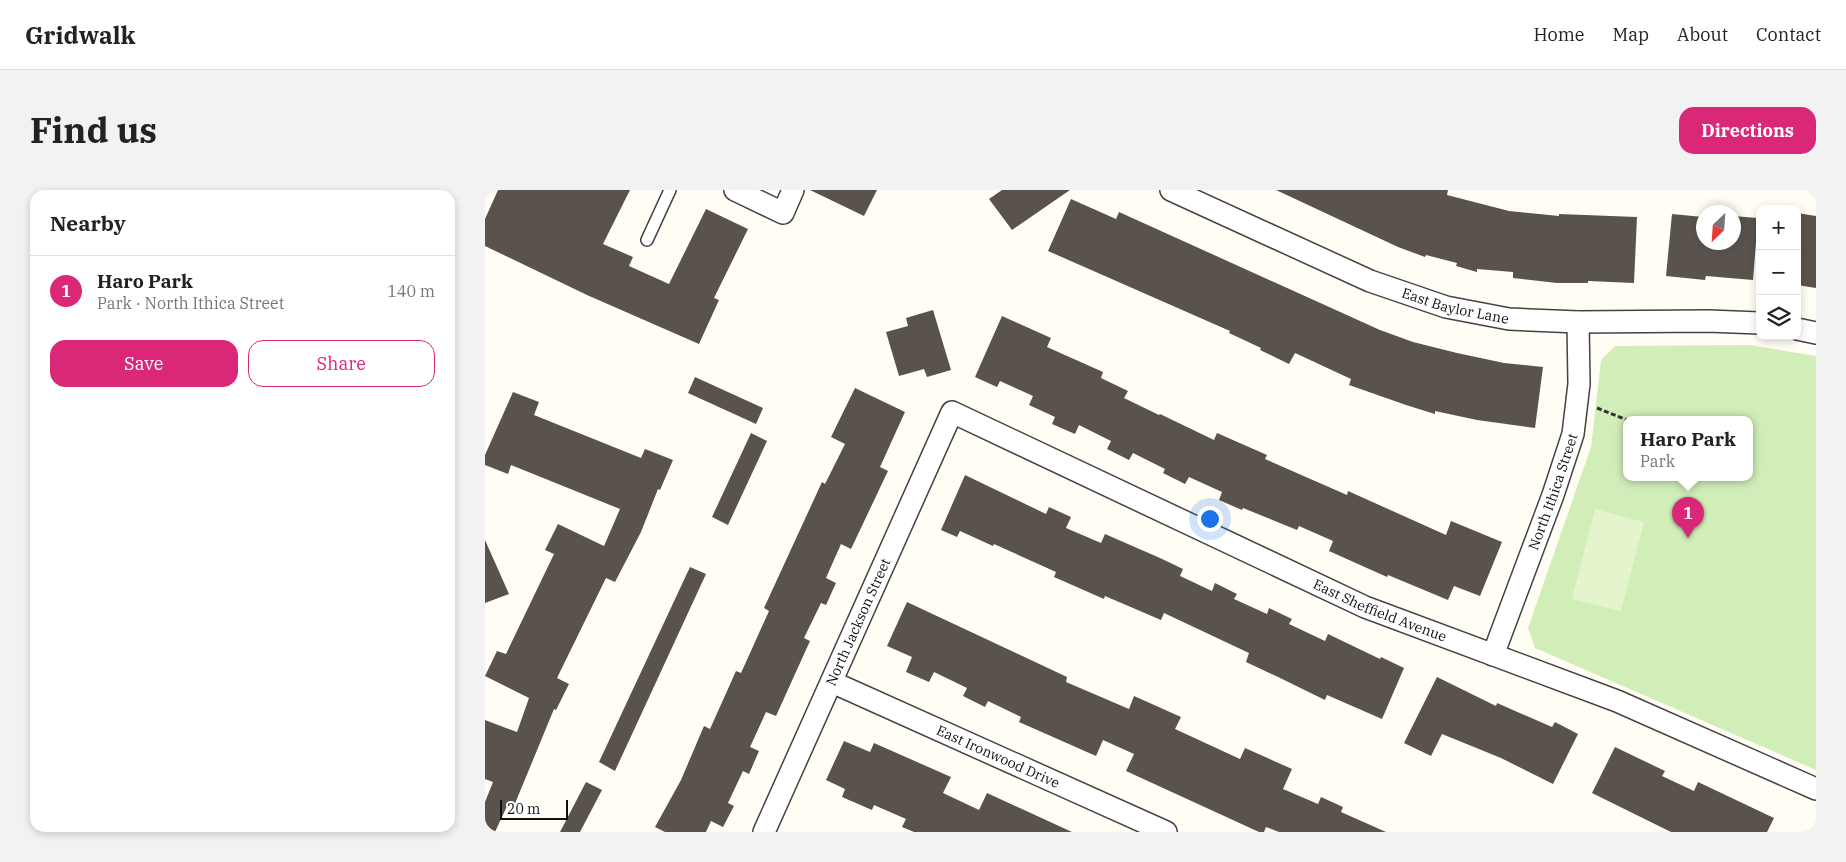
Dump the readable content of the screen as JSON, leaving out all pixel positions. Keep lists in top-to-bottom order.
{
  "streets": {
    "street": [
      "East Baylor Lane",
      "North Ithica Street",
      "East Sheffield Avenue",
      "North Jackson Street",
      "East Ironwood Drive"
    ]
  },
  "crossings": [
    ["East Baylor Lane", "North Ithica Street"],
    ["North Ithica Street", "East Sheffield Avenue"],
    ["East Sheffield Avenue", "North Jackson Street"],
    ["North Jackson Street", "East Ironwood Drive"]
  ],
  "scale_bar": "20 m",
  "north": "bottom left",
  "page": {
    "header": "Gridwalk",
    "nav": [
      "Home",
      "Map",
      "About",
      "Contact"
    ],
    "title": "Find us",
    "buttons": [
      "Directions",
      ["Save", "Share"]
    ],
    "heading": "Nearby",
    "map_buttons": ["+", "−"],
    "list": [
      {
        "mark": "1",
        "name": "Haro Park",
        "note": "Park · North Ithica Street",
        "value": "140 m"
      }
    ],
    "popup": ["Haro Park", "Park"],
    "pins": "1",
    "scale": "20 m"
  }
}
